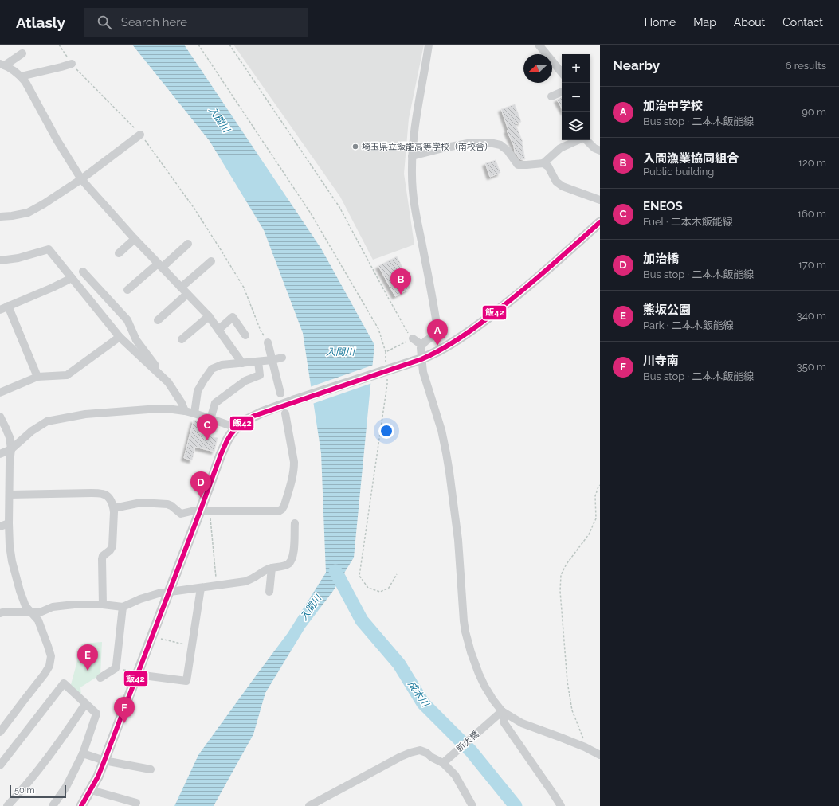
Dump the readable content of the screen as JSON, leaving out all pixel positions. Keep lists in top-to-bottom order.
{
  "streets": {
    "street": ["新大橋"]
  },
  "water": ["入間川", "成木川"],
  "places": ["埼玉県立飯能高等学校（南校舎）"],
  "lines": ["transit line 飯42"],
  "scale_bar": "50 m",
  "north": "left",
  "page": {
    "header": "Atlasly",
    "search": "Search here",
    "nav": [
      "Home",
      "Map",
      "About",
      "Contact"
    ],
    "heading": ["Nearby", "6 results"],
    "map_buttons": ["+", "−"],
    "list": [
      {
        "mark": "A",
        "name": "加治中学校",
        "note": "Bus stop · 二本木飯能線",
        "value": "90 m"
      },
      {
        "mark": "B",
        "name": "入間漁業協同組合",
        "note": "Public building",
        "value": "120 m"
      },
      {
        "mark": "C",
        "name": "ENEOS",
        "note": "Fuel · 二本木飯能線",
        "value": "160 m"
      },
      {
        "mark": "D",
        "name": "加治橋",
        "note": "Bus stop · 二本木飯能線",
        "value": "170 m"
      },
      {
        "mark": "E",
        "name": "熊坂公園",
        "note": "Park · 二本木飯能線",
        "value": "340 m"
      },
      {
        "mark": "F",
        "name": "川寺南",
        "note": "Bus stop · 二本木飯能線",
        "value": "350 m"
      }
    ],
    "pins": [
      "B",
      "A",
      "C",
      "D",
      "E",
      "F"
    ],
    "scale": "50 m"
  }
}
